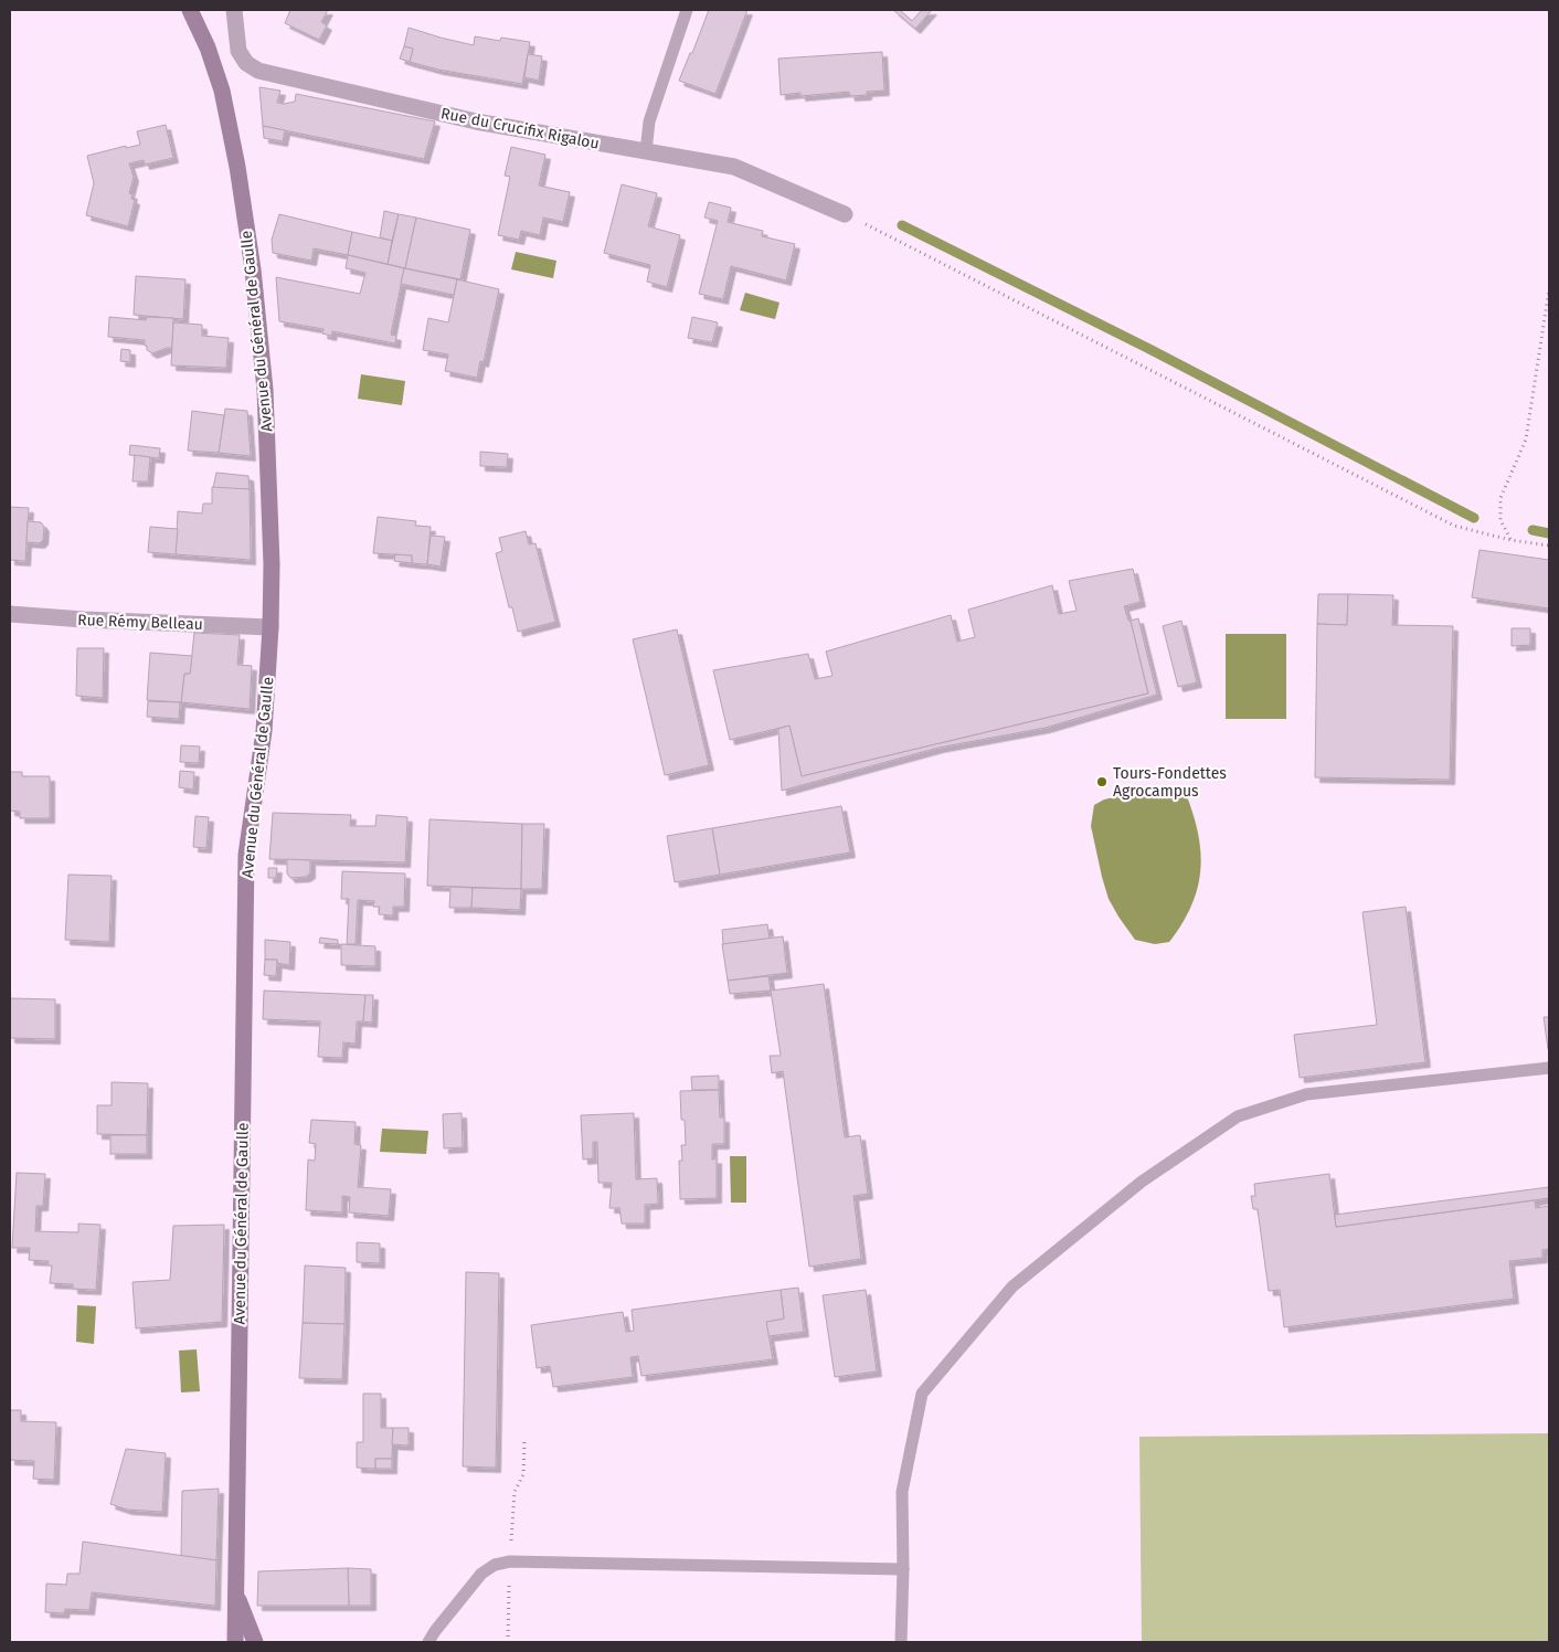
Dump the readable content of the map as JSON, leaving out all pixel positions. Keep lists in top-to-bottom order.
{
  "streets": {
    "street": ["Rue du Crucifix Rigalou", "Avenue du Général de Gaulle", "Rue Rémy Belleau"]
  },
  "crossings": [
    ["Avenue du Général de Gaulle", "Rue Rémy Belleau"]
  ],
  "places": ["Tours-Fondettes Agrocampus"]
}
